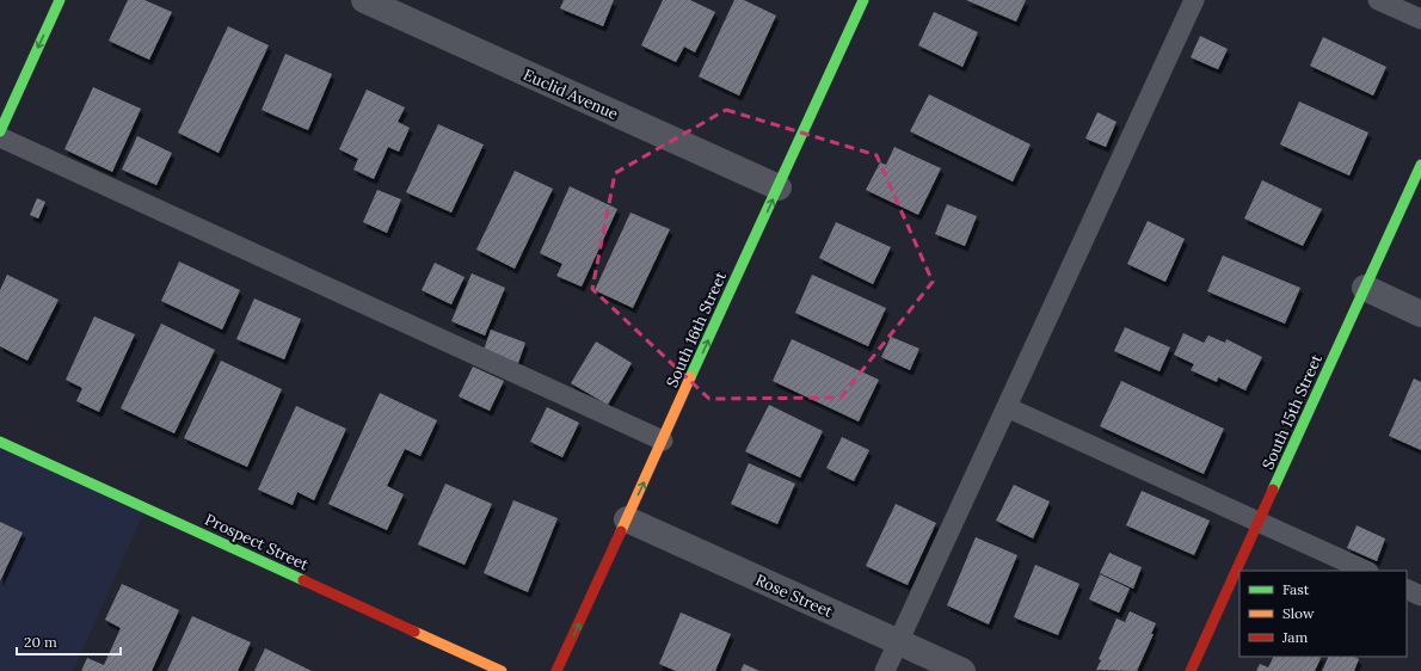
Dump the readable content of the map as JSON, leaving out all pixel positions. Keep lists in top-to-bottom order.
{
  "streets": {
    "street": [
      "Euclid Avenue",
      "South 16th Street",
      "South 15th Street",
      "Prospect Street",
      "Rose Street"
    ]
  },
  "crossings": [
    ["Euclid Avenue", "South 16th Street"],
    ["South 16th Street", "Rose Street"]
  ],
  "one_way": ["South 16th Street"],
  "legend": ["Fast", "Slow", "Jam"],
  "scale_bar": "20 m"
}
